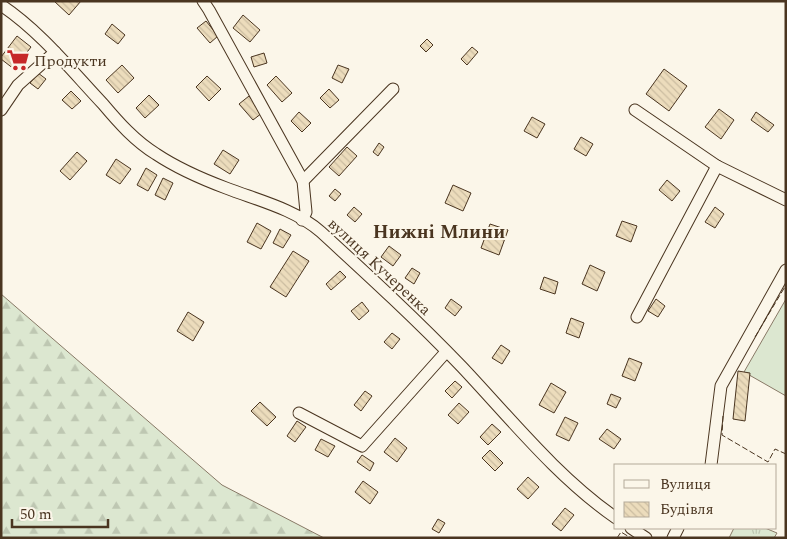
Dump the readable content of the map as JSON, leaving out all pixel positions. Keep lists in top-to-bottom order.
{
  "streets": {
    "street": ["вулиця Кучеренка"]
  },
  "districts": ["Нижні Млини"],
  "places": {
    "supermarket": ["Продукти"]
  },
  "legend": ["Вулиця", "Будівля"],
  "scale_bar": "50 m"
}
